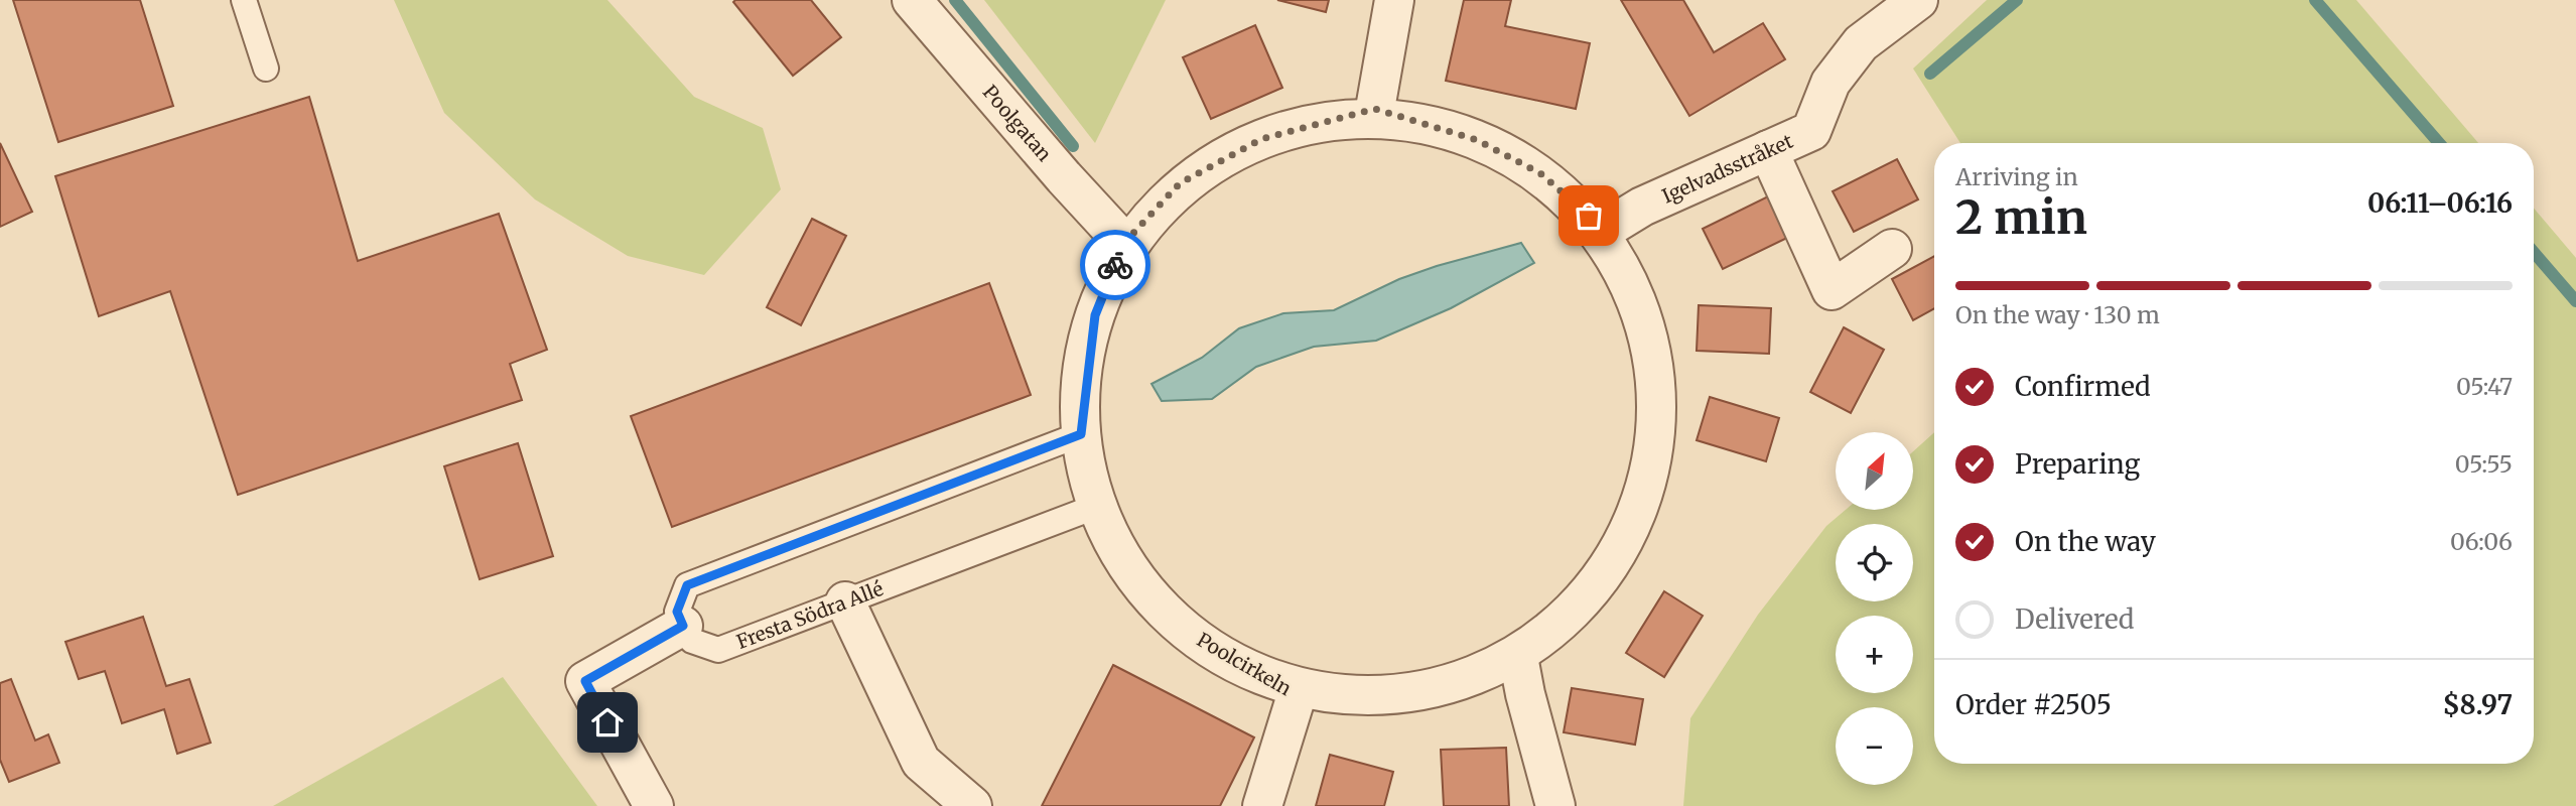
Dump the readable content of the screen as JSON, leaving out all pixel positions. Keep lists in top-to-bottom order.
{
  "streets": {
    "street": ["Poolgatan", "Igelvadsstråket", "Poolcirkeln"],
    "lane": ["Fresta Södra Allé"]
  },
  "crossings": [
    ["Poolgatan", "Poolcirkeln"],
    ["Igelvadsstråket", "Poolcirkeln"],
    ["Fresta Södra Allé", "Poolcirkeln"]
  ],
  "north": "top right",
  "page": {
    "heading": ["2 min", "Arriving in", "06:11–06:16"],
    "panel": ["Order #2505", "$8.97"],
    "bar": "On the way · 130 m",
    "list": [
      ["Confirmed", "05:47"],
      ["Preparing", "05:55"],
      ["On the way", "06:06"],
      "Delivered"
    ],
    "map_buttons": ["+", "−"]
  }
}
